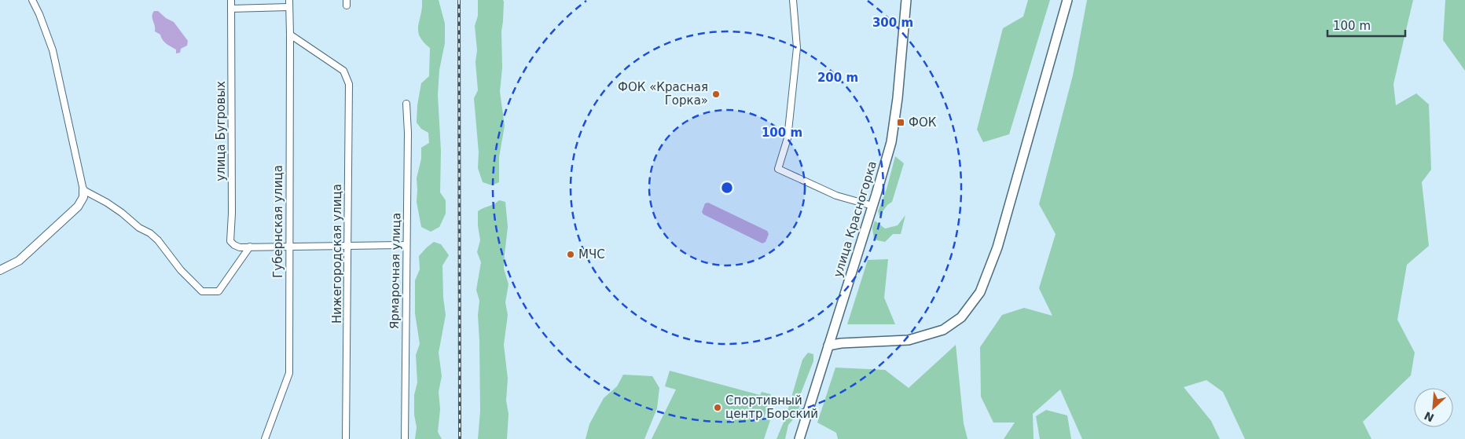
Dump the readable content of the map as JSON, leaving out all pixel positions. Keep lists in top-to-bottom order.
{
  "streets": {
    "main road": ["улица Красногорка"],
    "street": [
      "улица Бугровых",
      "Губернская улица",
      "Нижегородская улица",
      "Ярмарочная улица"
    ]
  },
  "crossings": [
    ["Губернская улица", "Нижегородская улица"]
  ],
  "places": {
    "other": ["ФОК «Красная Горка»", "МЧС", "Спортивный центр Борский"],
    "transit": ["ФОК"]
  },
  "scale_bar": "100 m",
  "north": "bottom left",
  "rings": ["300 m", "200 m", "100 m"]
}
